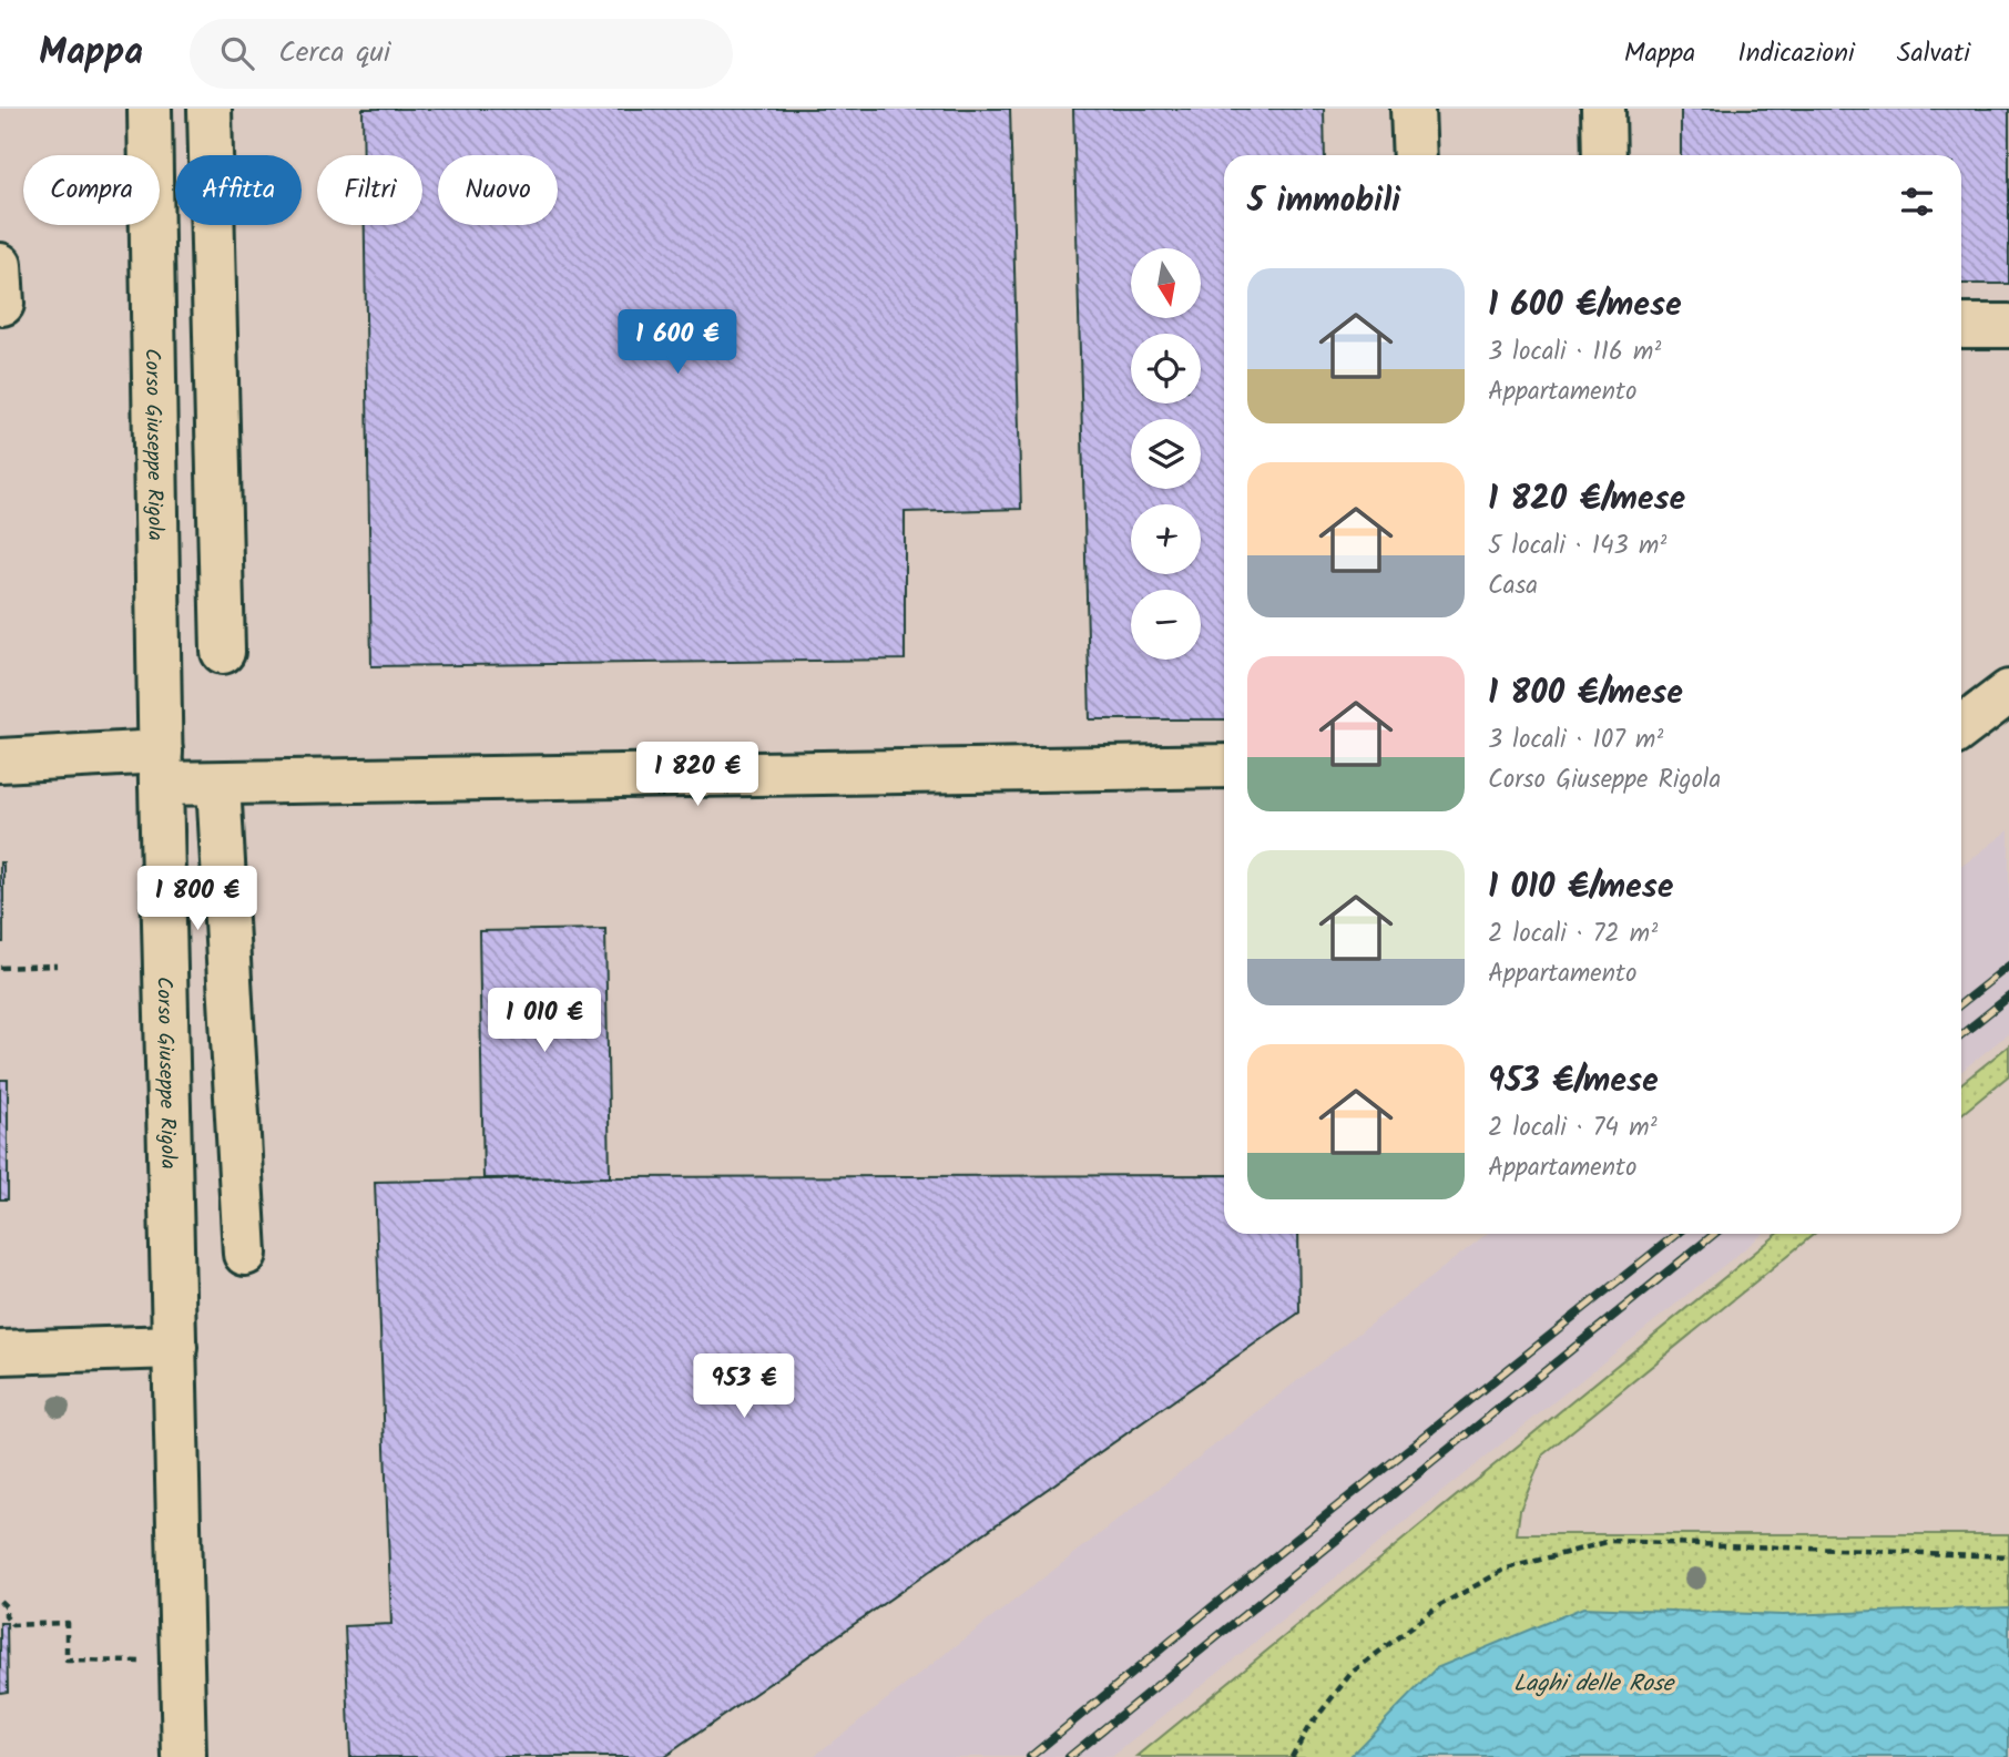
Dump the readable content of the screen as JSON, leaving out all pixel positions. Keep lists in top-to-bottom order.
{
  "streets": {
    "street": ["Corso Giuseppe Rigola"]
  },
  "water": ["Laghi delle Rose"],
  "north": "bottom",
  "page": {
    "header": "Mappa",
    "search": "Cerca qui",
    "nav": ["Mappa", "Indicazioni", "Salvati"],
    "chip": [
      "Compra",
      "Affitta",
      "Filtri",
      "Nuovo"
    ],
    "heading": "5 immobili",
    "map_buttons": ["+", "−"],
    "list": [
      {
        "name": "1 600 €/mese",
        "note": "3 locali · 116 m² · Appartamento"
      },
      {
        "name": "1 820 €/mese",
        "note": "5 locali · 143 m² · Casa"
      },
      {
        "name": "1 800 €/mese",
        "note": "3 locali · 107 m² · Corso Giuseppe Rigola"
      },
      {
        "name": "1 010 €/mese",
        "note": "2 locali · 72 m² · Appartamento"
      },
      {
        "name": "953 €/mese",
        "note": "2 locali · 74 m² · Appartamento"
      }
    ],
    "price": [
      "1 600 €",
      "1 820 €",
      "1 800 €",
      "1 010 €",
      "953 €"
    ]
  }
}
